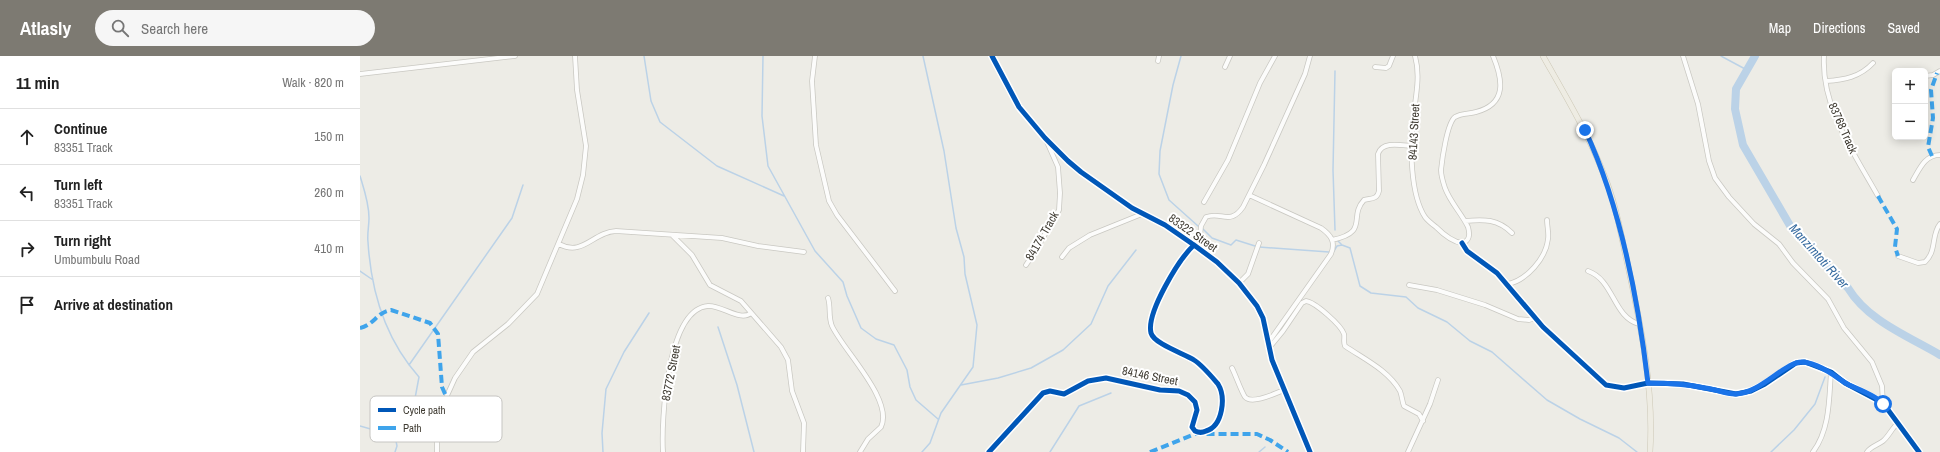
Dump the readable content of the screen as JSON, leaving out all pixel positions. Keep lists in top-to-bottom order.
{
  "streets": {
    "street": [
      "83768 Track",
      "84143 Street",
      "83322 Street",
      "84174 Track",
      "83772 Street",
      "84146 Street"
    ]
  },
  "crossings": [
    ["83322 Street", "84174 Track"],
    ["83322 Street", "84146 Street"]
  ],
  "water": ["Manzimtoti River"],
  "legend": ["Cycle path", "Path"],
  "page": {
    "header": "Atlasly",
    "search": "Search here",
    "nav": ["Map", "Directions", "Saved"],
    "heading": ["11 min", "Walk · 820 m"],
    "map_buttons": ["+", "−"],
    "list": [
      ["Continue", "83351 Track", "150 m"],
      ["Turn left", "83351 Track", "260 m"],
      ["Turn right", "Umbumbulu Road", "410 m"],
      "Arrive at destination"
    ]
  }
}
